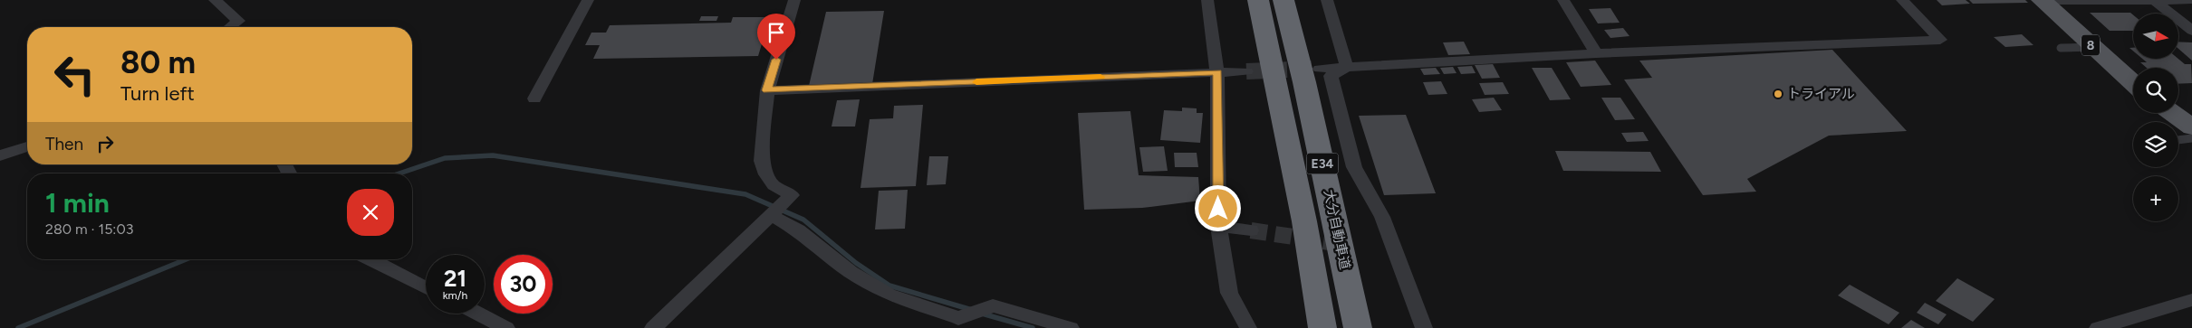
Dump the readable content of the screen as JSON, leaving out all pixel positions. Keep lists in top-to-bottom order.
{
  "streets": {
    "highway": ["E34", "大分自動車道"],
    "main road": ["8"]
  },
  "places": ["トライアル"],
  "north": "right",
  "page": {
    "map_buttons": "+",
    "turn": ["80 m", "Turn left"],
    "then": "Then",
    "heading": ["1 min", "280 m · 15:03"],
    "speed": "21 km/h",
    "limit": "30"
  }
}
